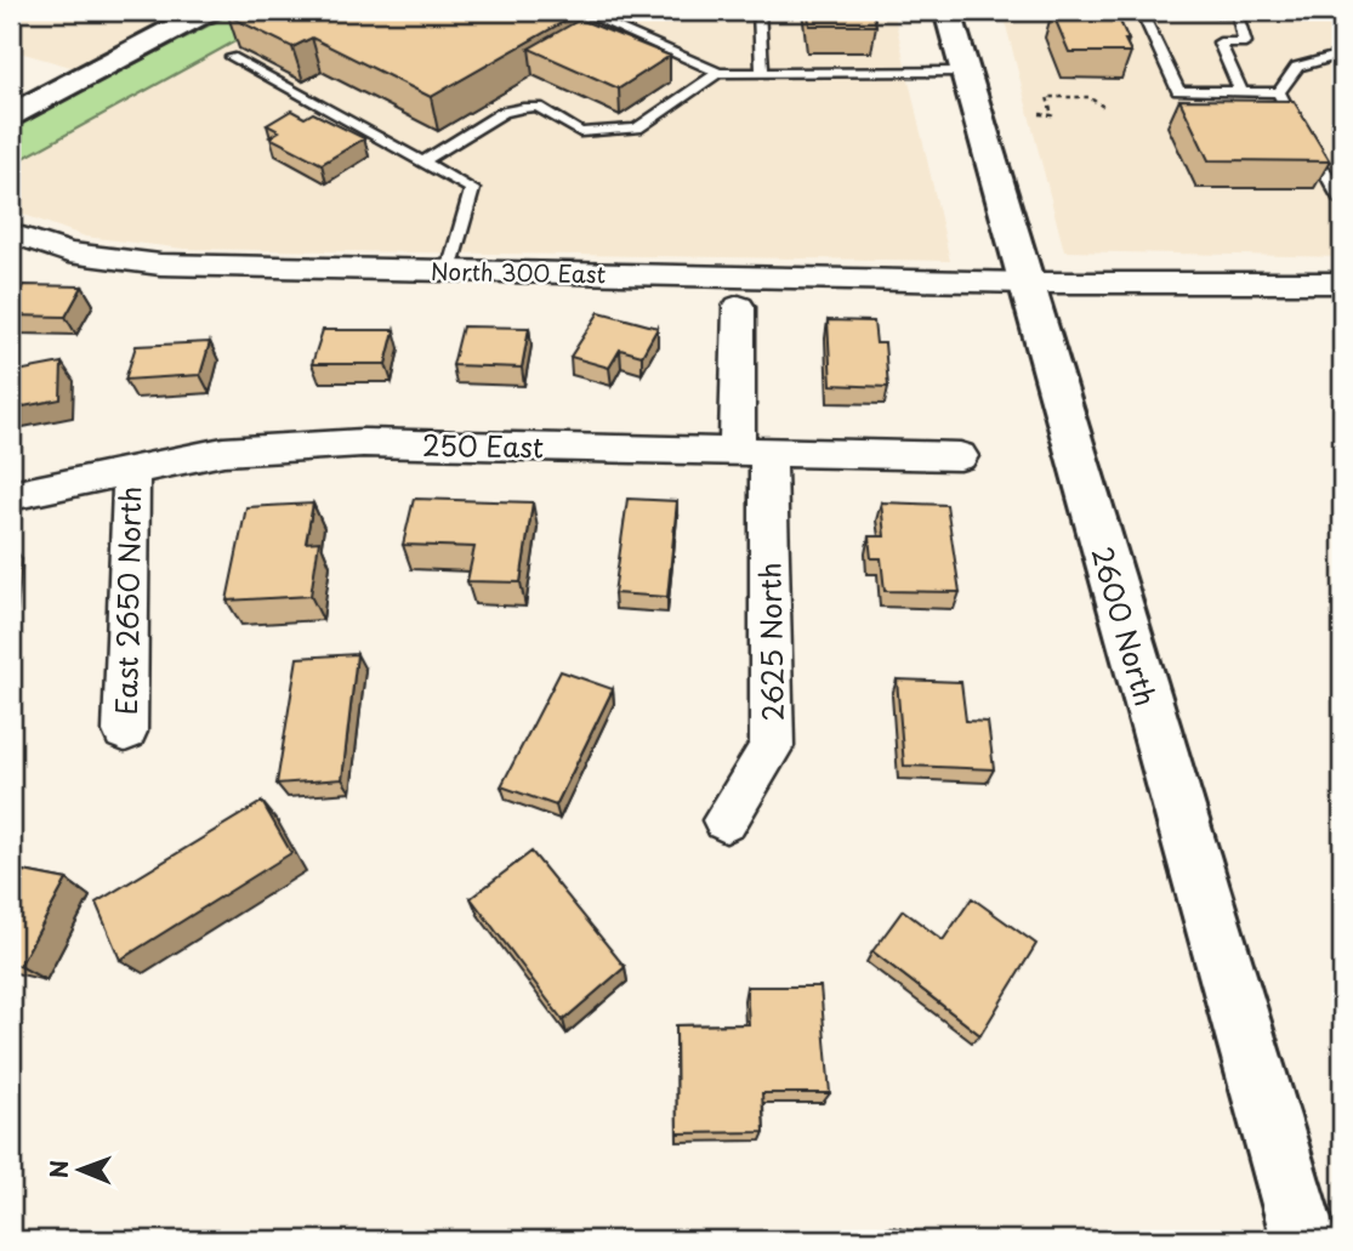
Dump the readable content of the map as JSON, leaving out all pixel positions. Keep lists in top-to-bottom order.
{
  "streets": {
    "main road": ["2600 North"],
    "street": [
      "North 300 East",
      "250 East",
      "East 2650 North",
      "2625 North"
    ]
  },
  "crossings": [
    ["North 300 East", "2600 North"],
    ["250 East", "East 2650 North"],
    ["250 East", "2625 North"]
  ],
  "north": "left"
}
